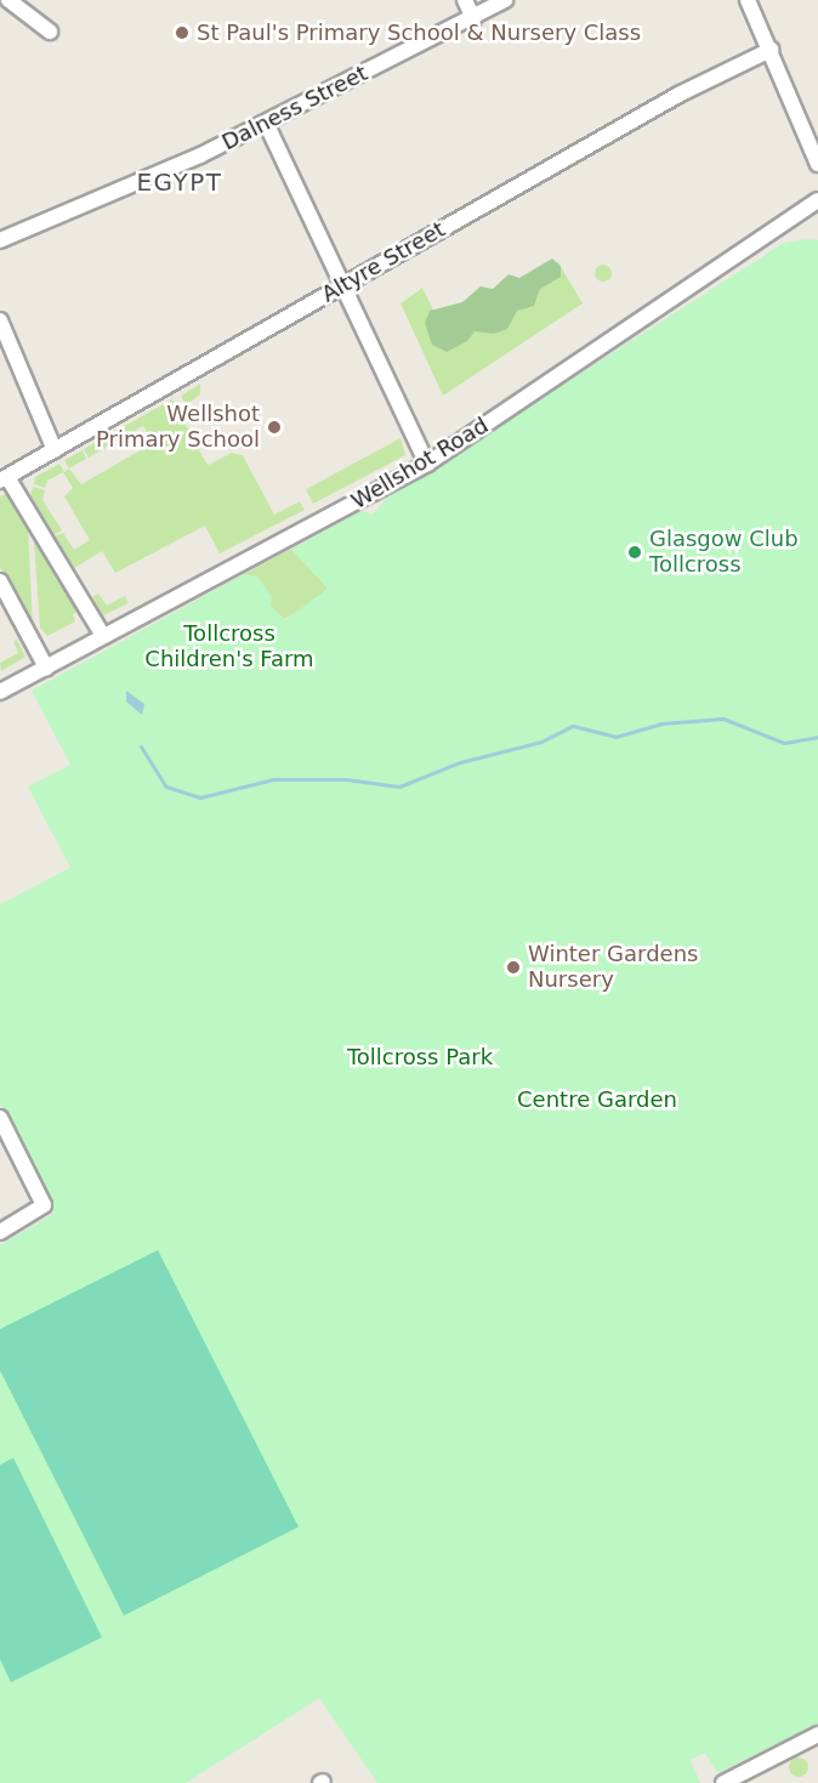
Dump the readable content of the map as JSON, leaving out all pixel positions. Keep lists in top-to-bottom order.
{
  "streets": {
    "street": ["Dalness Street", "Altyre Street", "Wellshot Road"]
  },
  "districts": ["EGYPT"],
  "parks": ["Tollcross Children's Farm", "Tollcross Park", "Centre Garden"],
  "places": [
    "St Paul's Primary School & Nursery Class",
    "Wellshot Primary School",
    "Glasgow Club Tollcross",
    "Winter Gardens Nursery"
  ]
}
